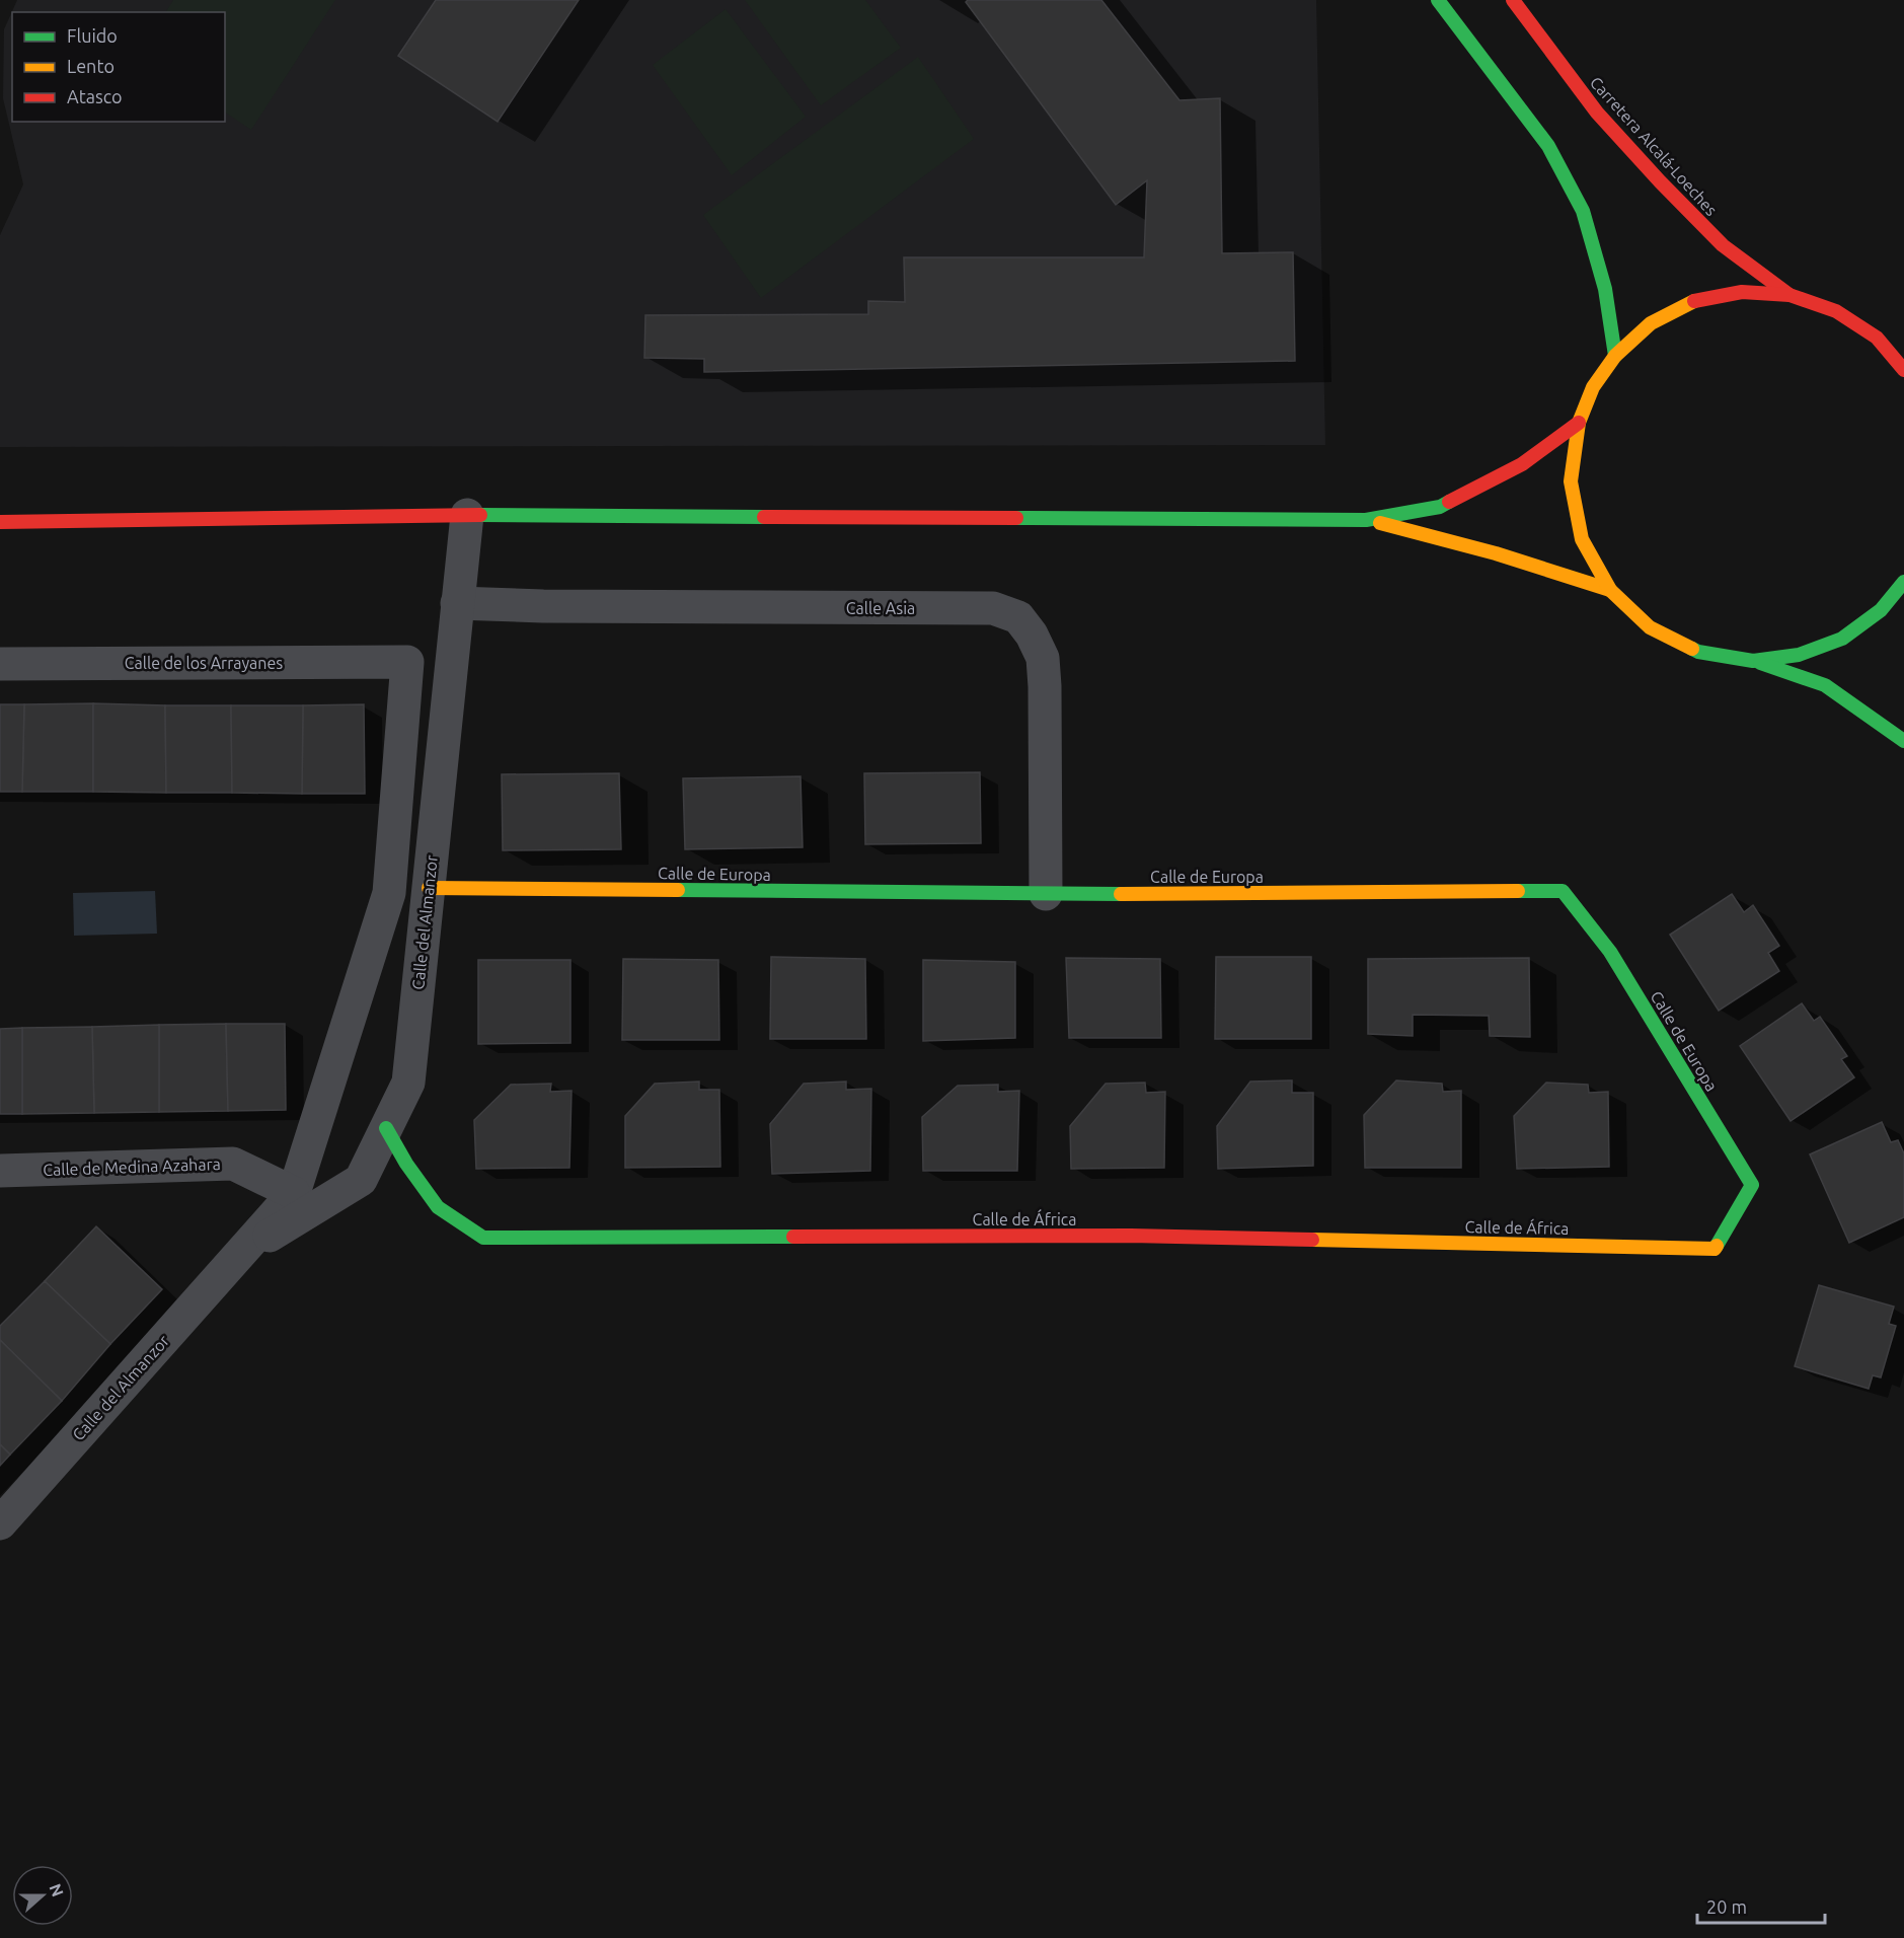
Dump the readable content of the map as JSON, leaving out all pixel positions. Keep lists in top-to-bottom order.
{
  "streets": {
    "street": [
      "Carretera Alcalá-Loeches",
      "Calle Asia",
      "Calle de los Arrayanes",
      "Calle de Europa",
      "Calle del Almanzor",
      "Calle de Medina Azahara",
      "Calle de África"
    ]
  },
  "crossings": [
    ["Calle Asia", "Calle de Europa"],
    ["Calle Asia", "Calle del Almanzor"],
    ["Calle de los Arrayanes", "Calle del Almanzor"],
    ["Calle de Europa", "Calle del Almanzor"],
    ["Calle de Europa", "Calle de África"],
    ["Calle del Almanzor", "Calle de Medina Azahara"],
    ["Calle del Almanzor", "Calle de África"]
  ],
  "legend": ["Fluido", "Lento", "Atasco"],
  "scale_bar": "20 m",
  "north": "right"
}
